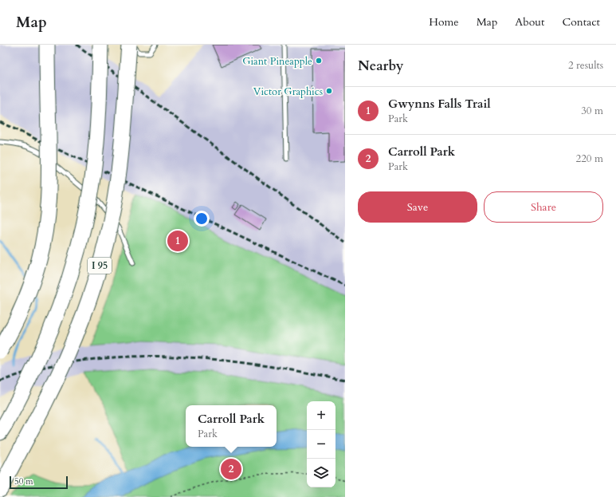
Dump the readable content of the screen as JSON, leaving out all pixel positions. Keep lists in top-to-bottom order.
{
  "streets": {
    "highway": ["I 95"]
  },
  "places": ["Giant Pineapple", "Victor Graphics"],
  "scale_bar": "50 m",
  "page": {
    "header": "Map",
    "nav": [
      "Home",
      "Map",
      "About",
      "Contact"
    ],
    "heading": ["Nearby", "2 results"],
    "list": [
      {
        "mark": "1",
        "name": "Gwynns Falls Trail",
        "note": "Park",
        "value": "30 m"
      },
      {
        "mark": "2",
        "name": "Carroll Park",
        "note": "Park",
        "value": "220 m"
      }
    ],
    "buttons": ["Save", "Share"],
    "pins": ["1", "2"],
    "map_buttons": ["+", "−"],
    "popup": ["Carroll Park", "Park"],
    "scale": "50 m"
  }
}
